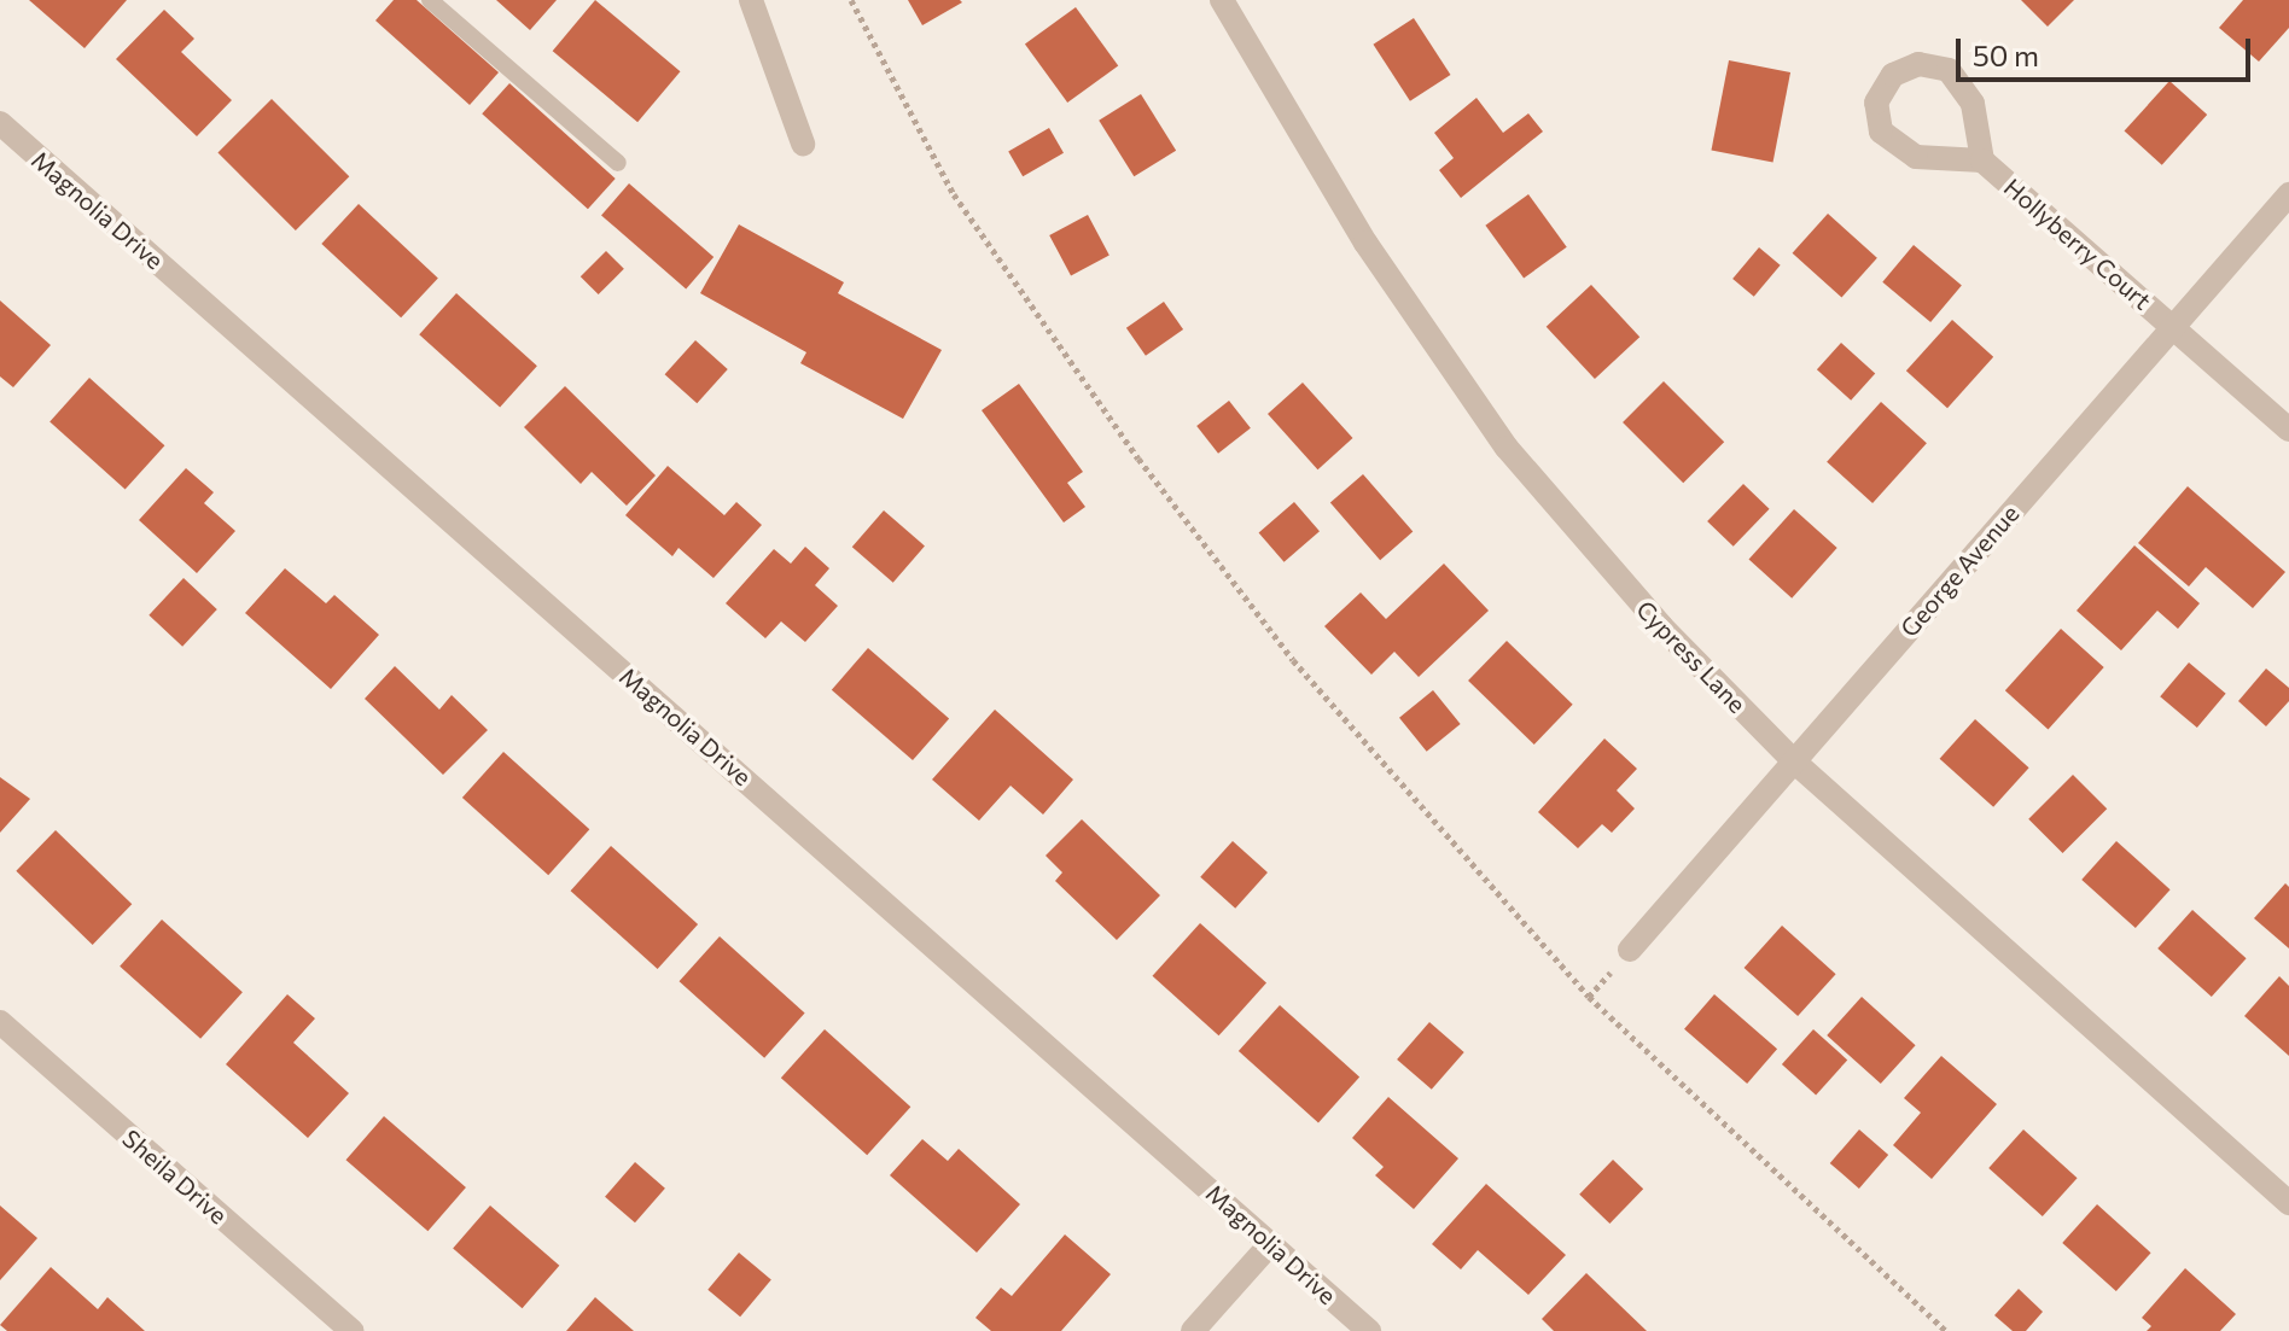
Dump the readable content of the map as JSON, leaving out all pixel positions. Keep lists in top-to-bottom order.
{
  "streets": {
    "street": [
      "Magnolia Drive",
      "Hollyberry Court",
      "George Avenue",
      "Cypress Lane",
      "Sheila Drive"
    ]
  },
  "crossings": [
    ["Hollyberry Court", "George Avenue"],
    ["George Avenue", "Cypress Lane"]
  ],
  "scale_bar": "50 m"
}
